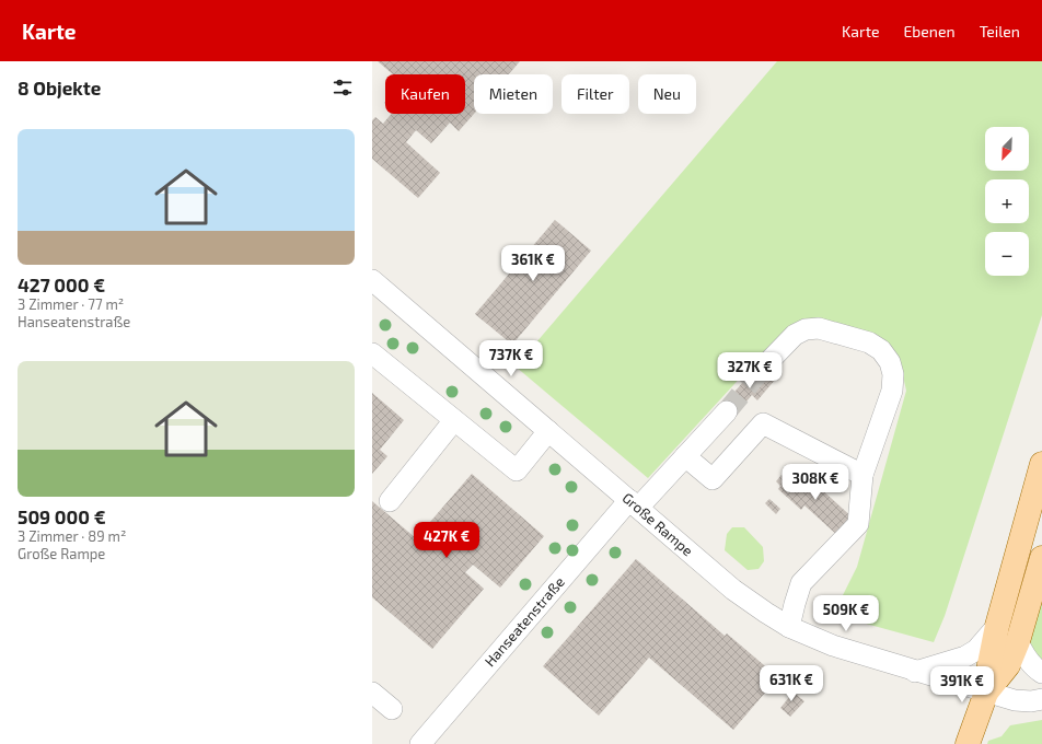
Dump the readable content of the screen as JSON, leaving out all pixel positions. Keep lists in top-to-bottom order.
{
  "streets": {
    "street": ["Große Rampe", "Hanseatenstraße"]
  },
  "crossings": [
    ["Große Rampe", "Hanseatenstraße"]
  ],
  "north": "bottom left",
  "page": {
    "header": "Karte",
    "nav": ["Karte", "Ebenen", "Teilen"],
    "heading": "8 Objekte",
    "chip": [
      "Kaufen",
      "Mieten",
      "Filter",
      "Neu"
    ],
    "list": [
      {
        "name": "427 000 €",
        "note": "3 Zimmer · 77 m² · Hanseatenstraße"
      },
      {
        "name": "509 000 €",
        "note": "3 Zimmer · 89 m² · Große Rampe"
      }
    ],
    "map_buttons": ["+", "−"],
    "price": [
      "361K €",
      "737K €",
      "327K €",
      "308K €",
      "427K €",
      "509K €",
      "631K €",
      "391K €"
    ]
  }
}
